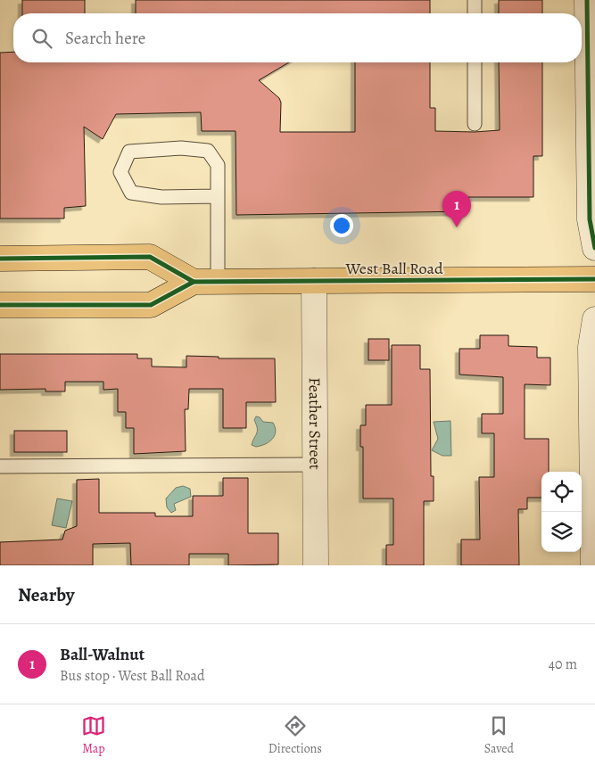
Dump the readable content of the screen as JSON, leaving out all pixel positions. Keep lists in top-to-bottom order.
{
  "streets": {
    "main road": ["West Ball Road"],
    "street": ["Feather Street"]
  },
  "crossings": [
    ["West Ball Road", "Feather Street"]
  ],
  "page": {
    "search": "Search here",
    "pins": "1",
    "heading": "Nearby",
    "list": [
      {
        "mark": "1",
        "name": "Ball-Walnut",
        "note": "Bus stop · West Ball Road",
        "value": "40 m"
      }
    ],
    "nav": ["Map", "Directions", "Saved"]
  }
}
